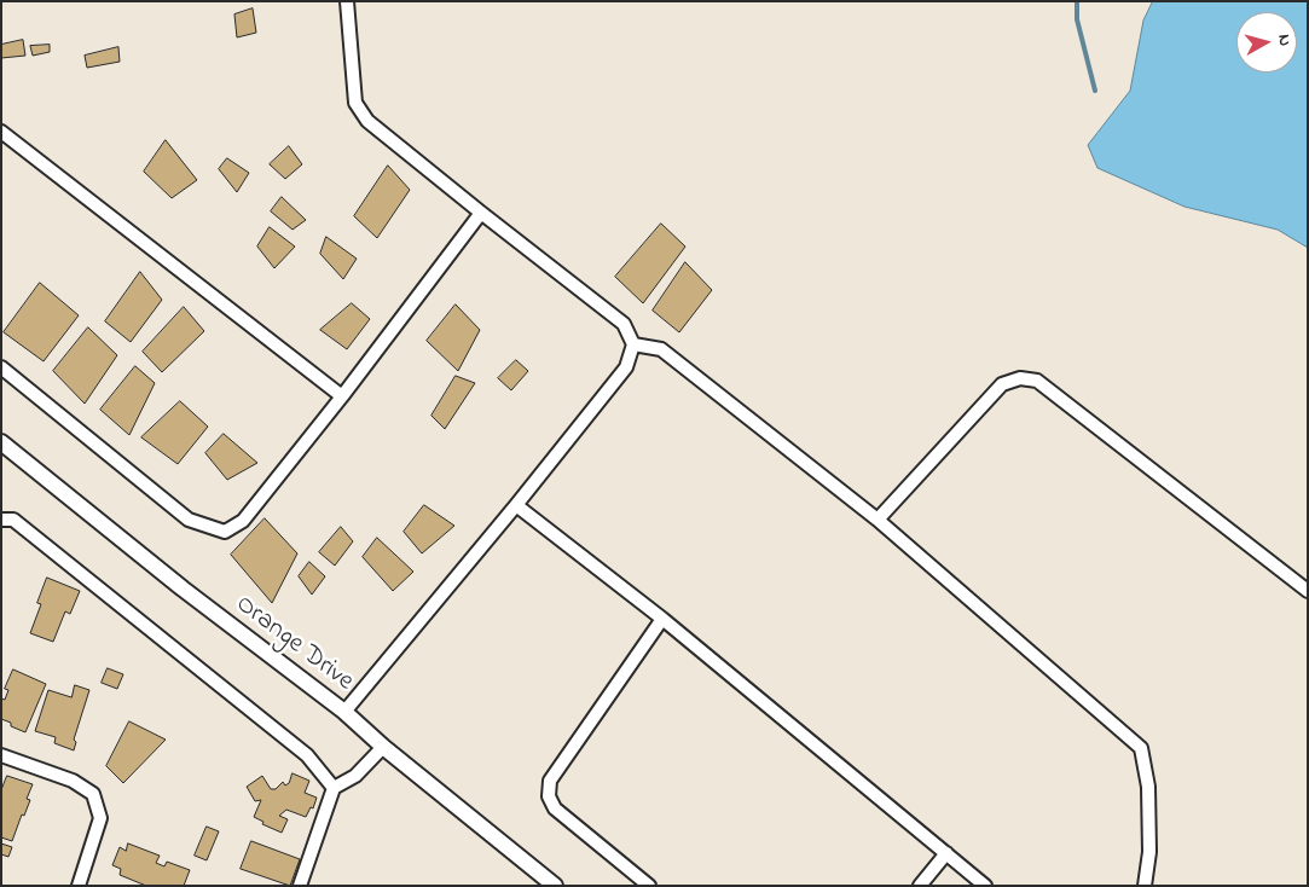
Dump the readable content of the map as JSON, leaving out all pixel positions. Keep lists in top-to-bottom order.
{
  "streets": {
    "street": ["Orange Drive"]
  },
  "north": "right"
}
